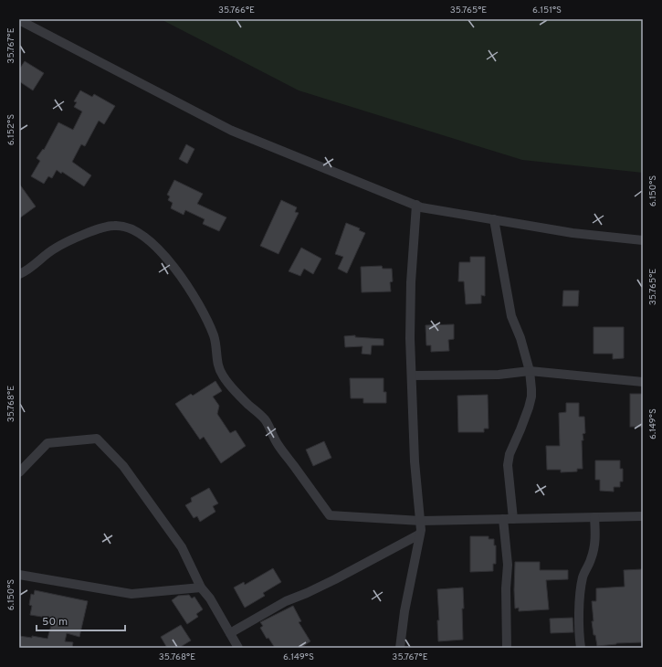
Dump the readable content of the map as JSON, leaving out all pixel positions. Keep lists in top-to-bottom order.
{
  "scale_bar": "50 m",
  "coordinates": [
    "35.766°E",
    "35.765°E",
    "6.151°S",
    "35.767°E",
    "6.152°S",
    "6.150°S",
    "35.768°E",
    "6.149°S"
  ]
}
